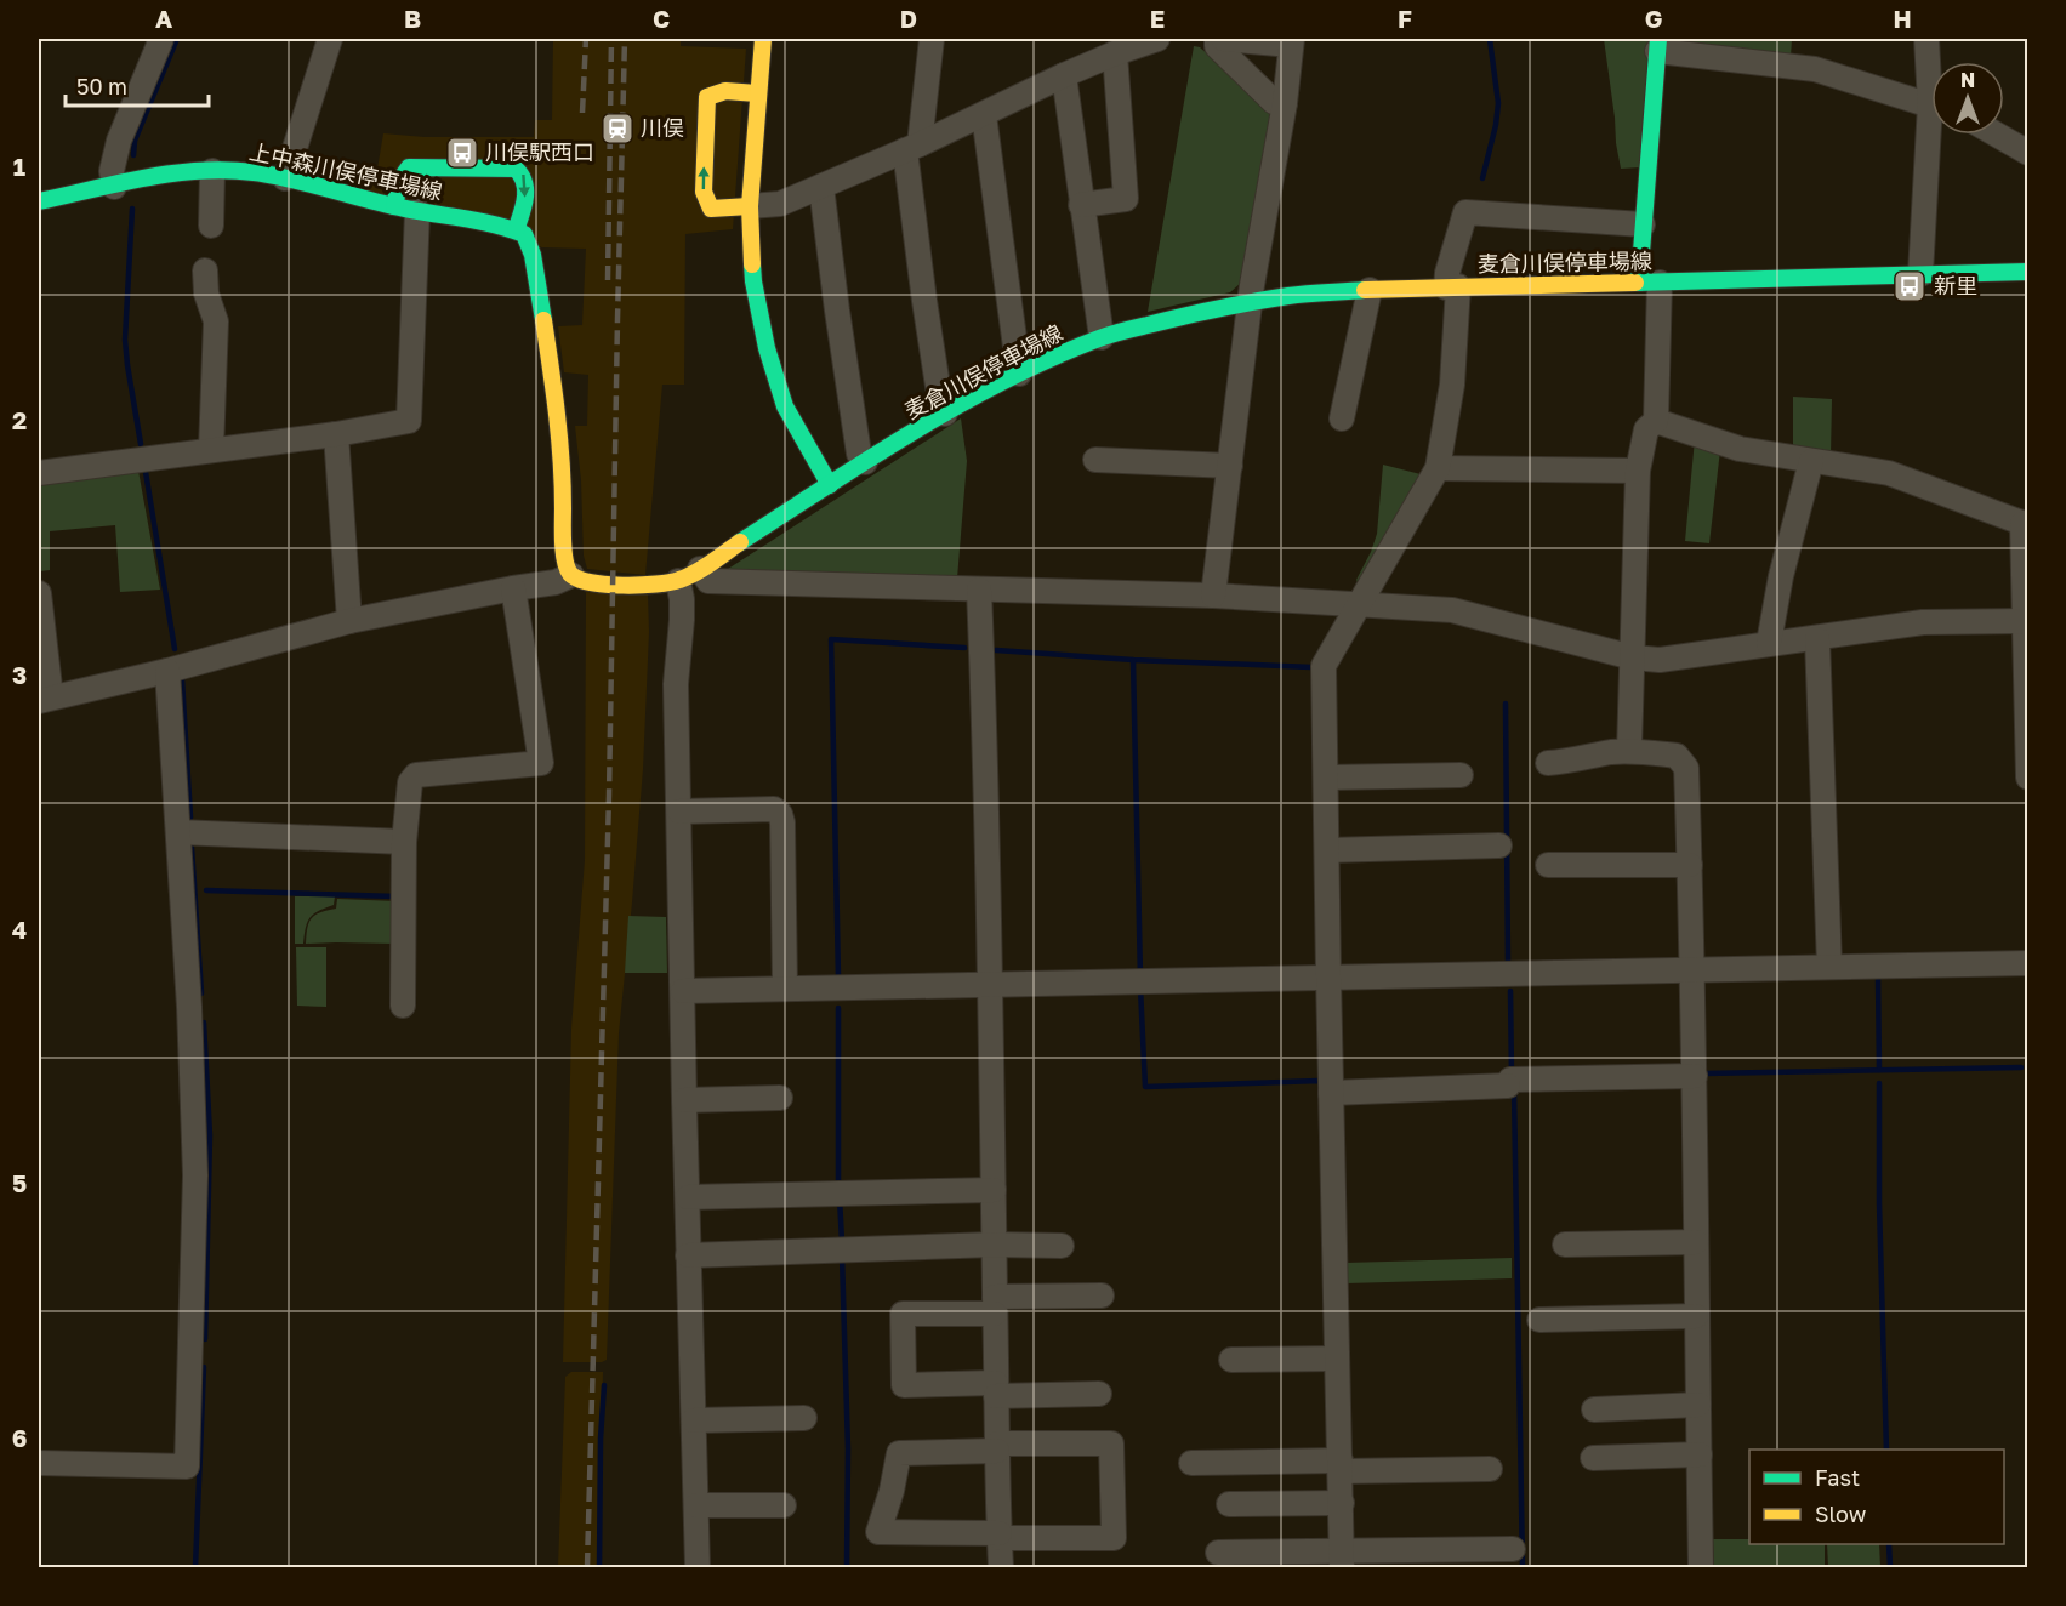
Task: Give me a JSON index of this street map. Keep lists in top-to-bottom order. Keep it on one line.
{"streets":{"main road":["上中森川俣停車場線","麦倉川俣停車場線"]},"places":{"station":["川俣"],"bus stop":["川俣駅西口","新里"]},"legend":["Fast","Slow"],"scale_bar":"50 m","north":"top","grid":{"columns":["A","B","C","D","E","F","G","H"],"rows":["1","2","3","4","5","6"]}}
